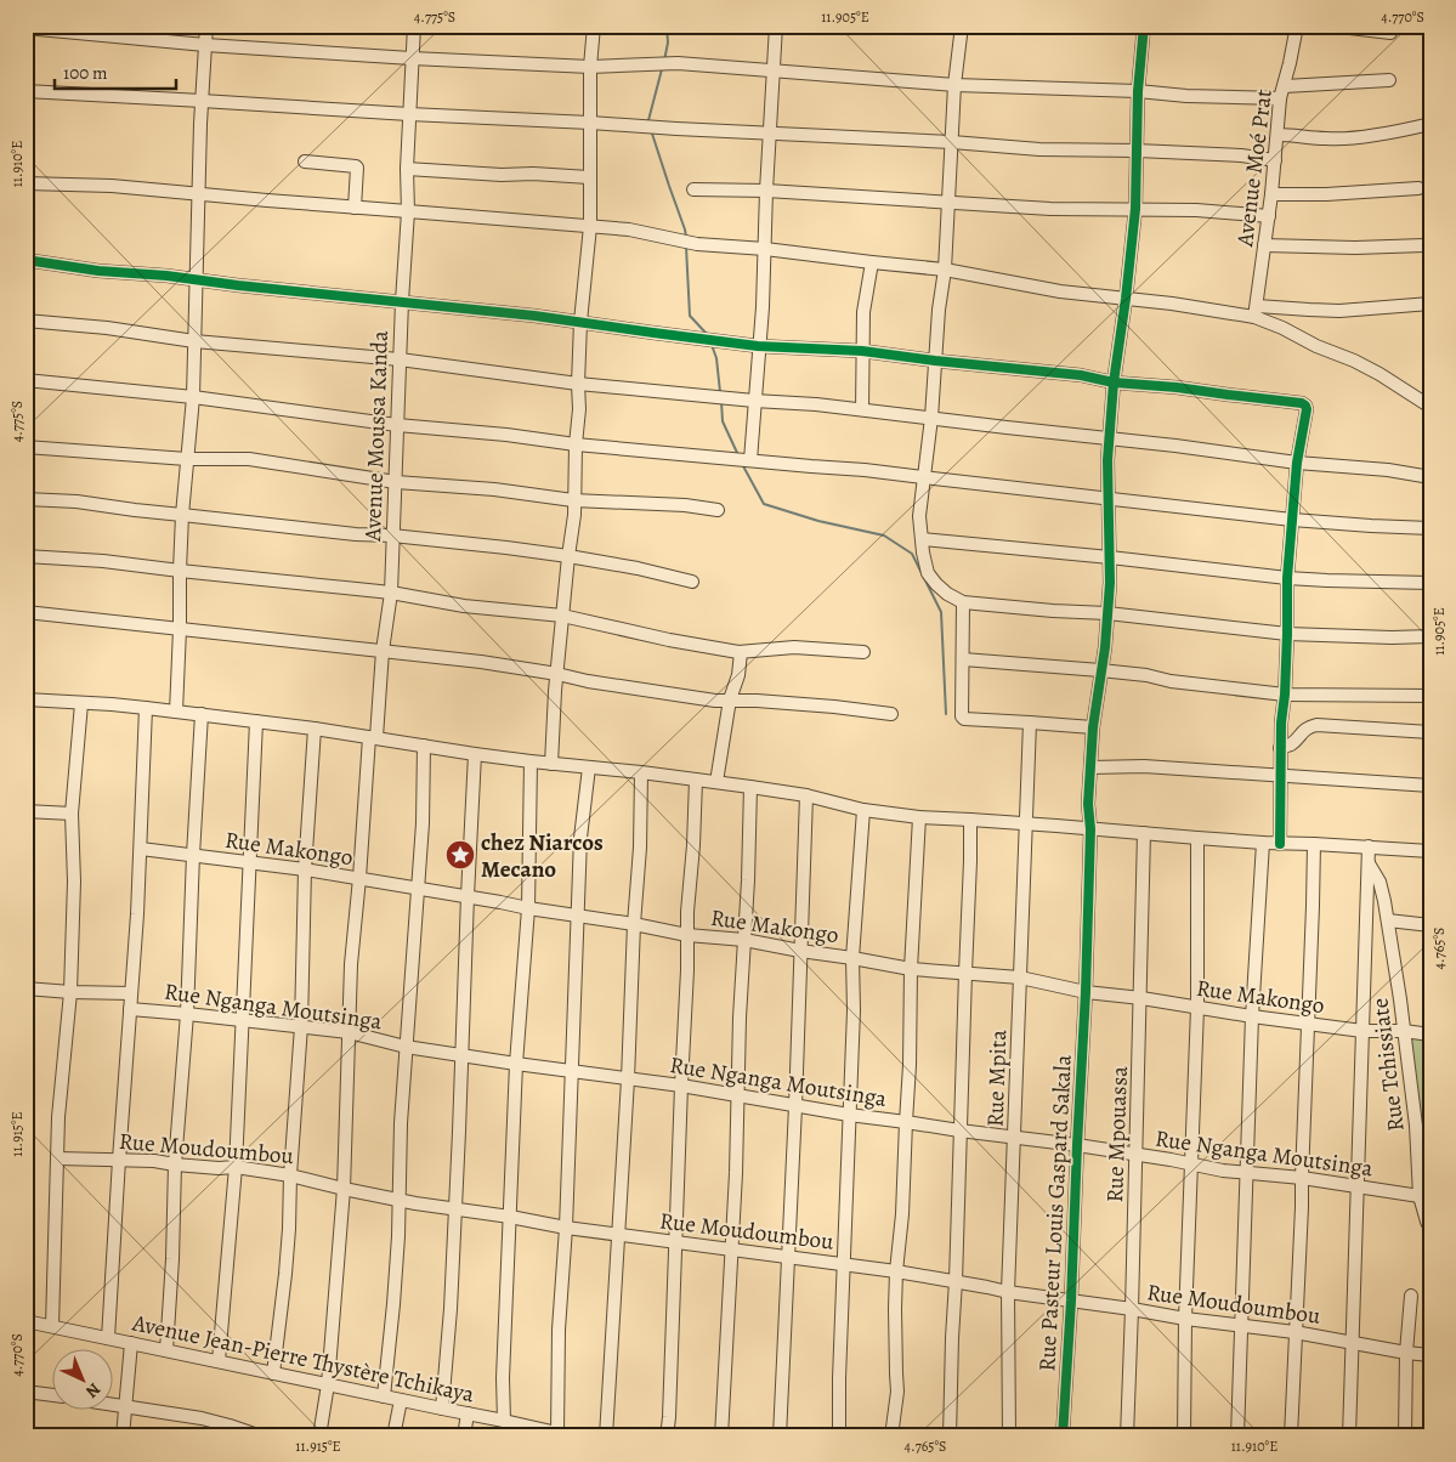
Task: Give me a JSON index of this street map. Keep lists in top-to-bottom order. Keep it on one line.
{"streets":{"street":["Avenue Moé Prat","Avenue Moussa Kanda","Rue Makongo","Rue Nganga Moutsinga","Rue Tchissiate","Rue Mpita","Rue Mpouassa","Rue Moudoumbou","Rue Pasteur Louis Gaspard Sakala","Avenue Jean-Pierre Thystère Tchikaya"]},"crossings":[["Avenue Moussa Kanda","Rue Makongo"],["Avenue Moussa Kanda","Rue Nganga Moutsinga"],["Avenue Moussa Kanda","Rue Moudoumbou"],["Avenue Moussa Kanda","Avenue Jean-Pierre Thystère Tchikaya"],["Rue Makongo","Rue Tchissiate"],["Rue Makongo","Rue Mpita"],["Rue Makongo","Rue Mpouassa"],["Rue Makongo","Rue Pasteur Louis Gaspard Sakala"],["Rue Nganga Moutsinga","Rue Tchissiate"],["Rue Nganga Moutsinga","Rue Mpita"],["Rue Nganga Moutsinga","Rue Mpouassa"],["Rue Nganga Moutsinga","Rue Pasteur Louis Gaspard Sakala"],["Rue Mpita","Rue Moudoumbou"],["Rue Mpouassa","Rue Moudoumbou"],["Rue Moudoumbou","Rue Pasteur Louis Gaspard Sakala"]],"places":{"place":["chez Niarcos Mecano"]},"scale_bar":"100 m","north":"bottom right","coordinates":["4.775°S","11.905°E","4.770°S","11.910°E","4.765°S","11.915°E"]}
